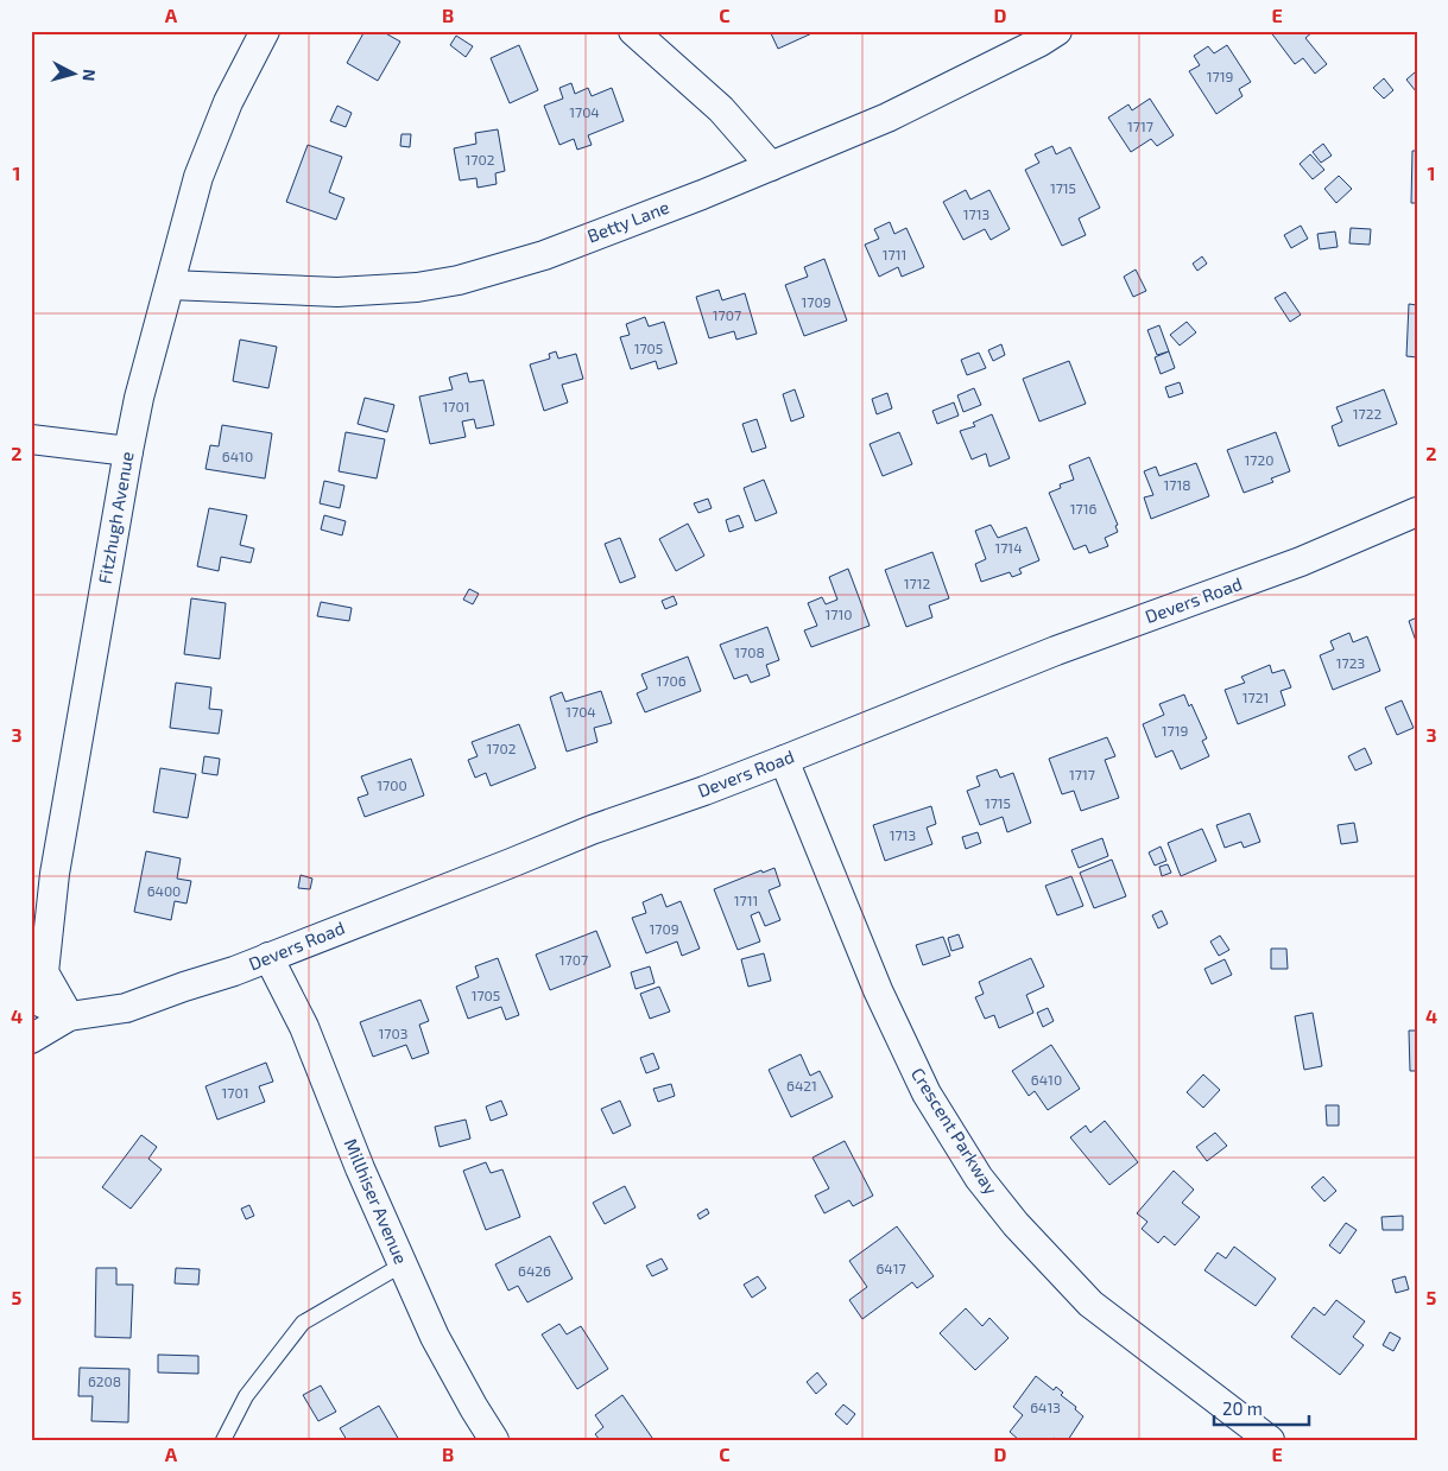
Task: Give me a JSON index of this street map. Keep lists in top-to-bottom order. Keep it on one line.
{"streets":{"street":["Betty Lane","Fitzhugh Avenue","Devers Road","Crescent Parkway","Millhiser Avenue"]},"crossings":[["Betty Lane","Fitzhugh Avenue"],["Fitzhugh Avenue","Devers Road"],["Devers Road","Crescent Parkway"],["Devers Road","Millhiser Avenue"]],"house_numbers":["1719","1704","1717","1702","1715","1713","1711","1709","1707","1705","1701","1722","6410","1720","1718","1716","1714","1712","1710","1708","1723","1706","1721","1704","1719","1702","1717","1700","1715","1713","6400","1711","1709","1707","1705","1703","6410","6421","1701","6417","6426","6208","6413"],"scale_bar":"20 m","north":"right","grid":{"columns":["A","B","C","D","E"],"rows":["1","2","3","4","5"]}}
